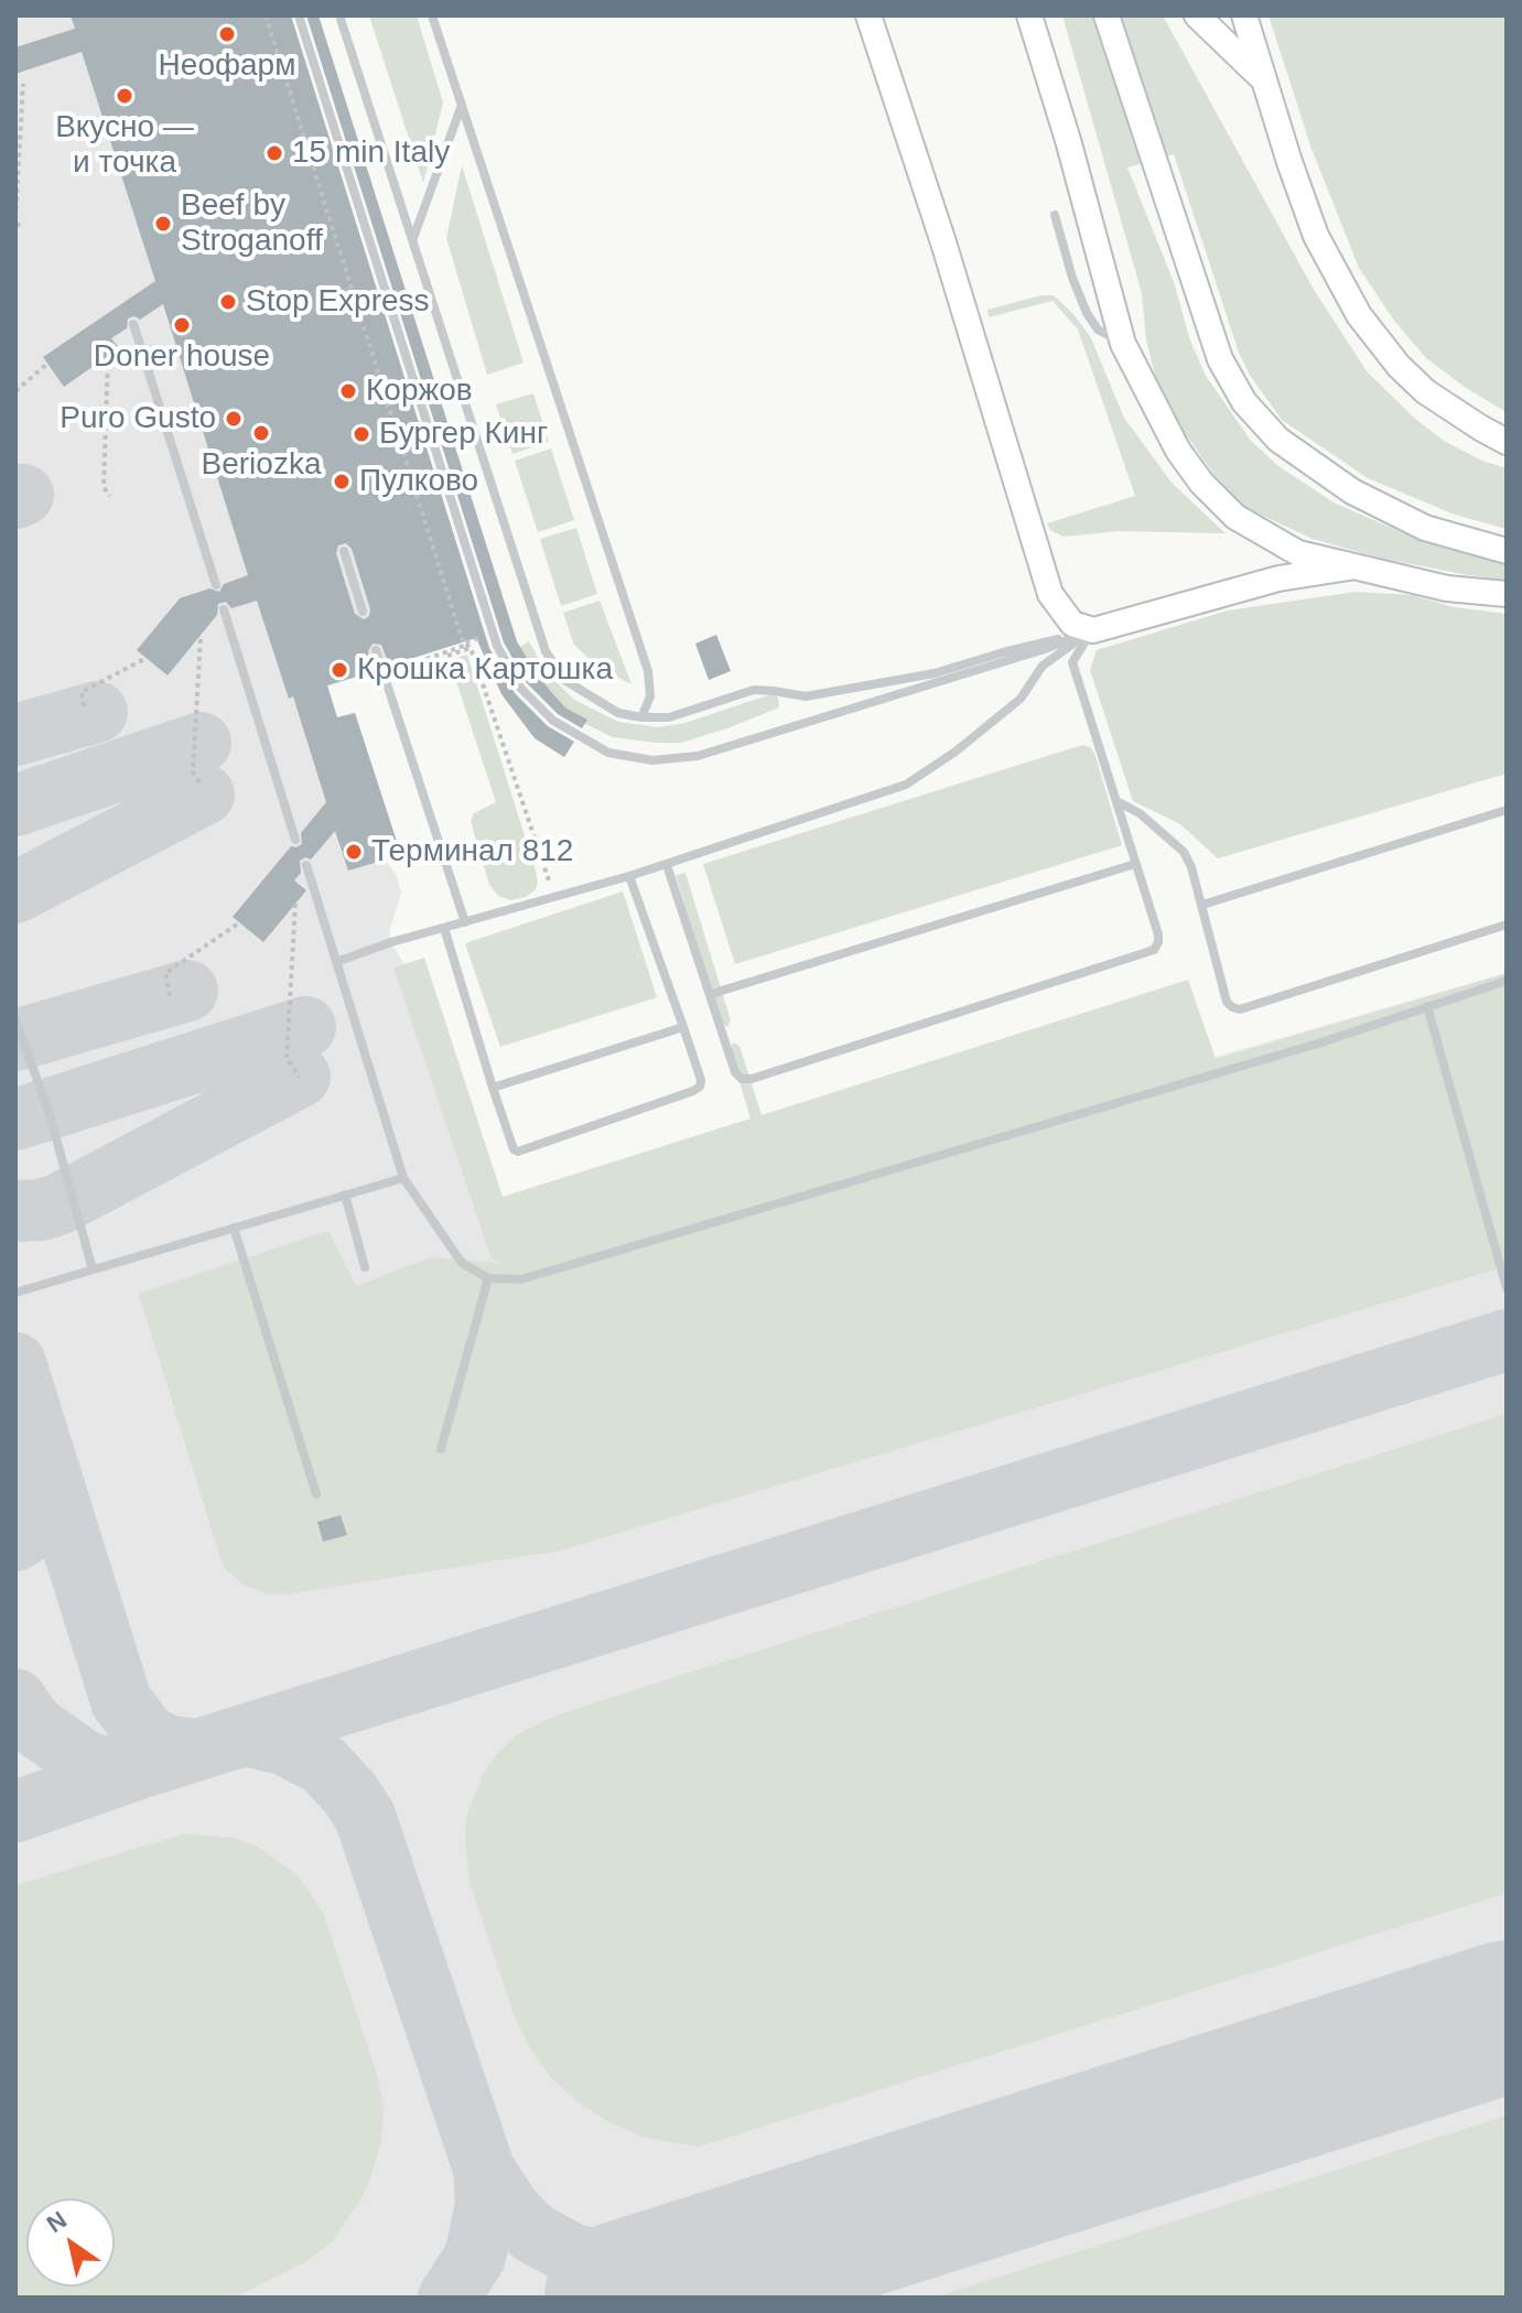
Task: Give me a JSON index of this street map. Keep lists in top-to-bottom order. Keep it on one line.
{"places":["Неофарм","Вкусно — и точка","15 min Italy","Beef by Stroganoff","Stop Express","Doner house","Коржов","Puro Gusto","Beriozka","Бургер Кинг","Пулково","Крошка Картошка","Терминал 812"],"north":"top left"}
